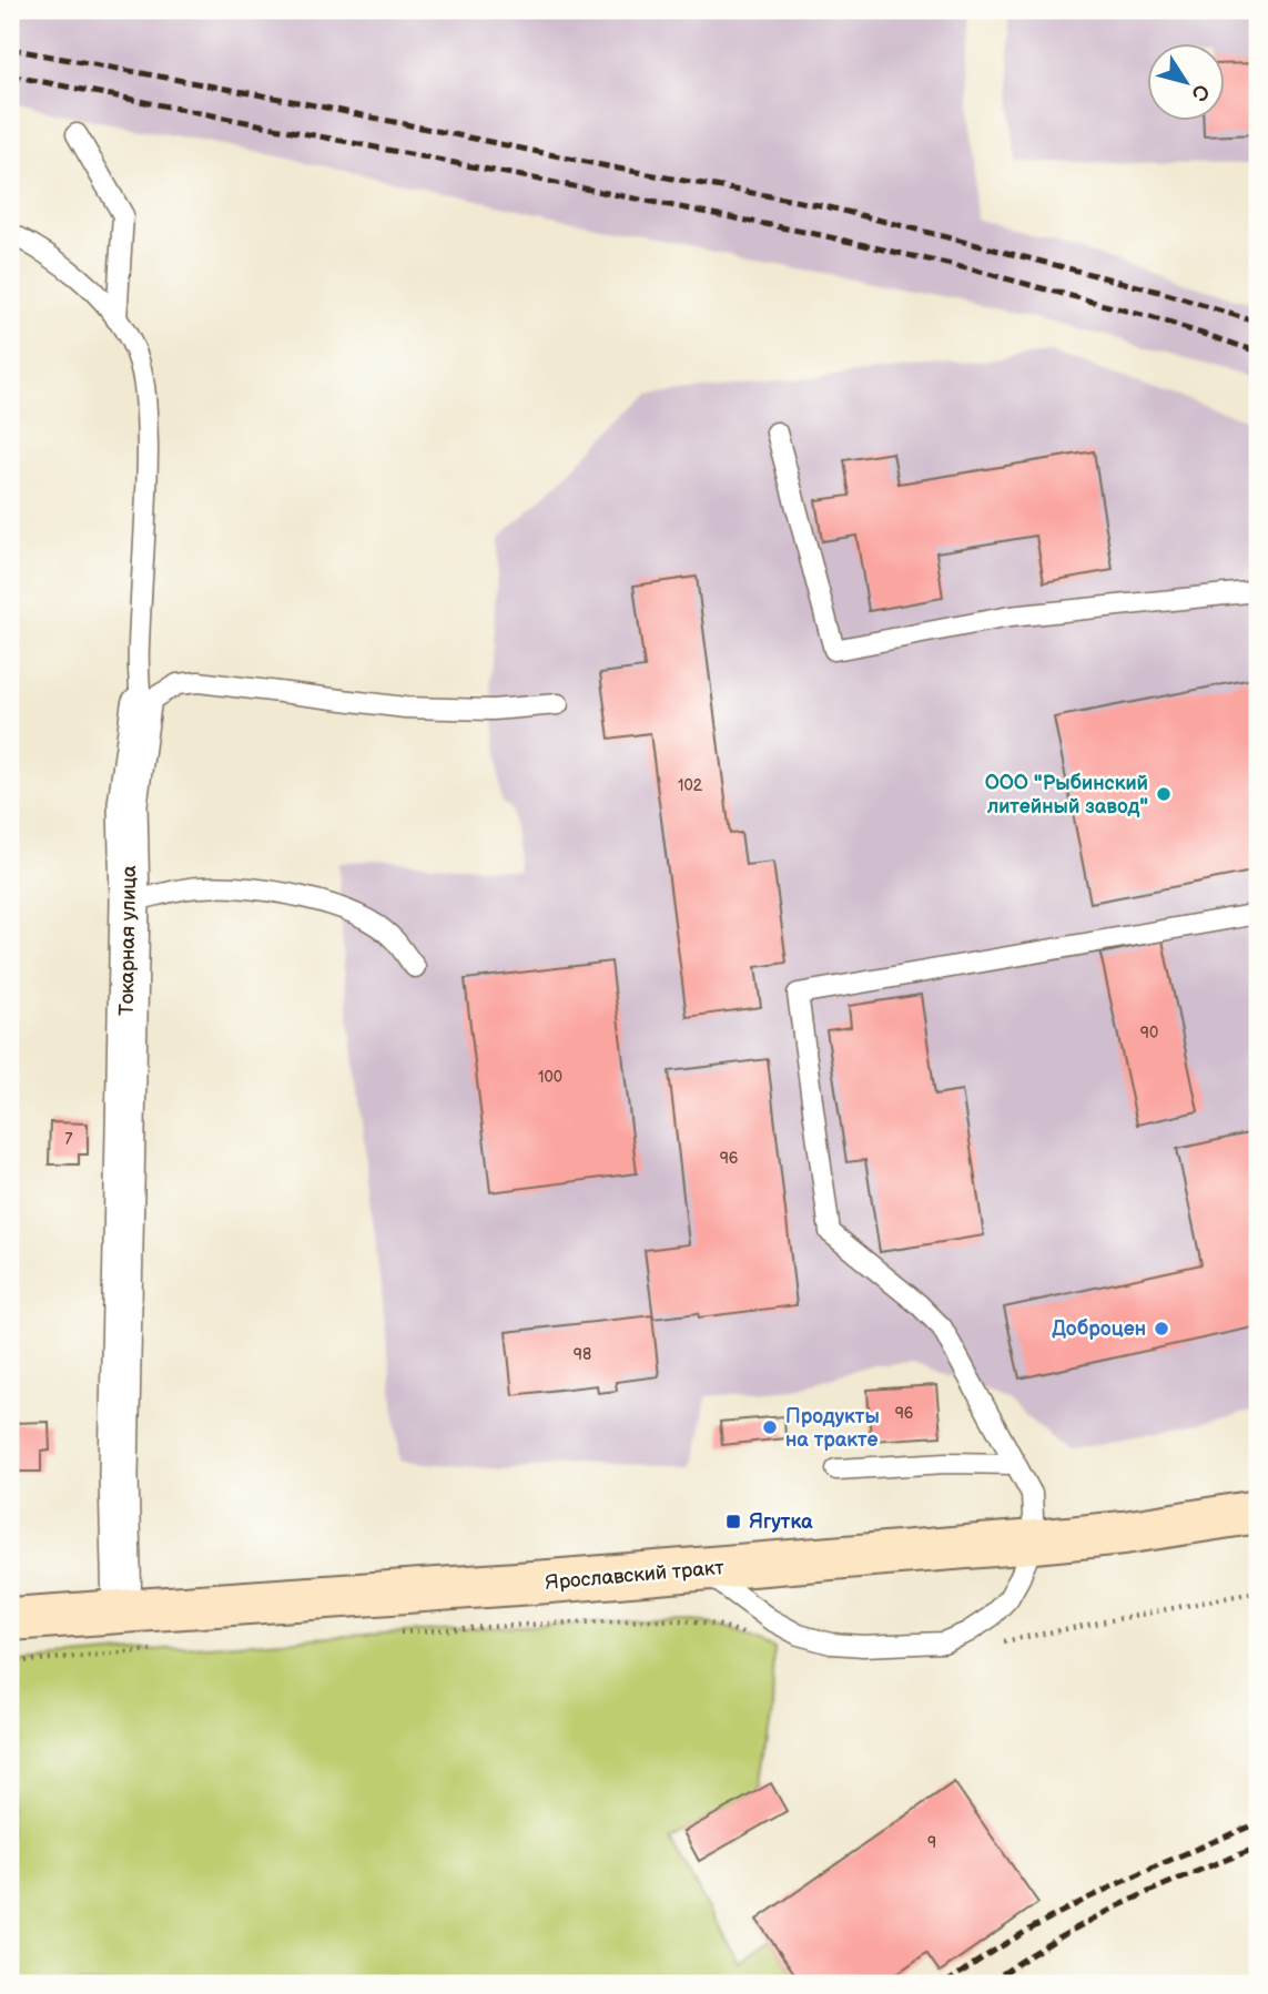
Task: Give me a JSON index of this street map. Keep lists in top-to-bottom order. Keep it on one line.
{"streets":{"street":["Токарная улица","Ярославский тракт"]},"crossings":[["Токарная улица","Ярославский тракт"]],"places":{"other":["ООО \"Рыбинский литейный завод\"","Доброцен","Продукты на тракте"],"transit":["Ягутка"]},"house_numbers":["102","90","100","7","96","98","96","9"],"north":"bottom right"}
